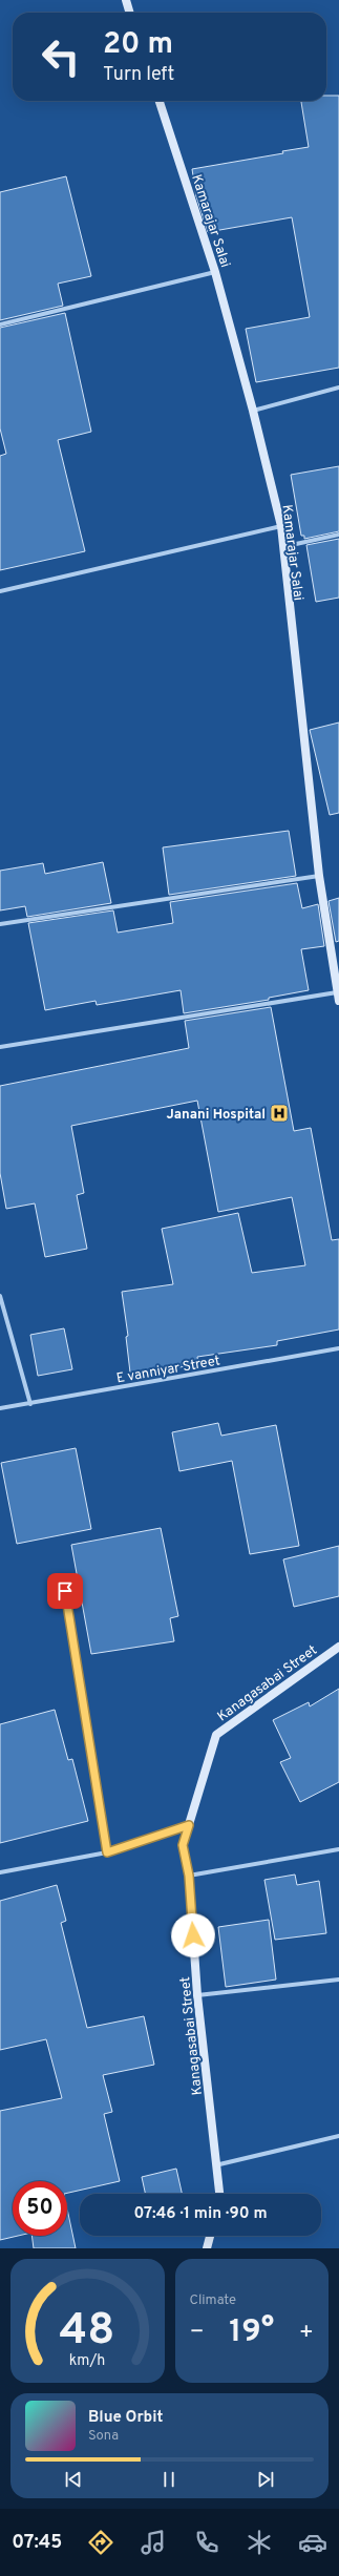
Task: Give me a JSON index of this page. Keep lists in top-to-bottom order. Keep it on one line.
{"streets":{"main road":["Kamarajar Salai","Kanagasabai Street"],"street":["E vanniyar Street"]},"places":{"hospital":["Janani Hospital"]},"page":{"turn":["20 m","Turn left"],"limit":"50","trip":"07:46 · 1 min · 90 m","tile":"Climate","heat":["−","19°","+"],"song":["Blue Orbit","Sona"],"tabs":"07:45","gauge":["48","km/h"]}}
